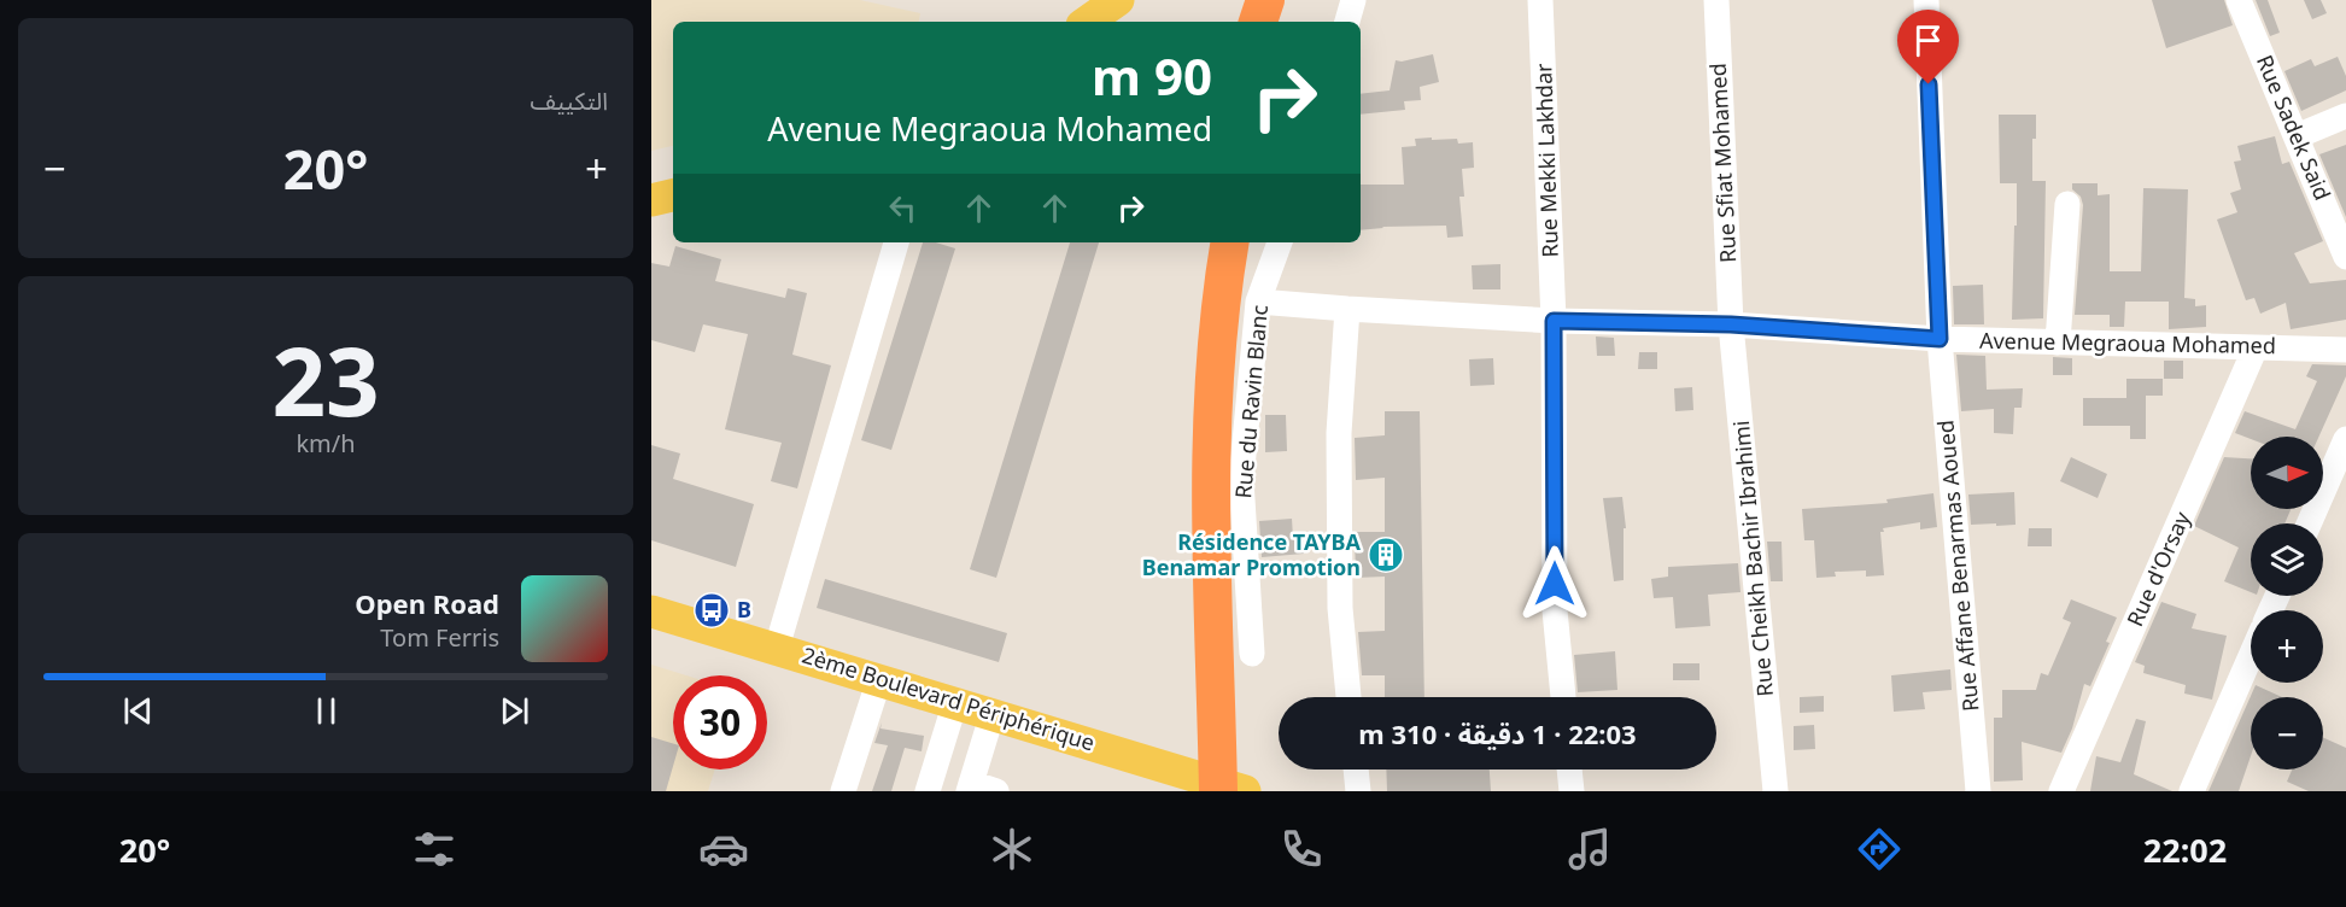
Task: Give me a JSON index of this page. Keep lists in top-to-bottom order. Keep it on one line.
{"streets":{"main road":["2ème Boulevard Périphérique"],"street":["Rue Sadek Said","Rue Mekki Lakhdar","Rue Sfiat Mohamed","Avenue Megraoua Mohamed","Rue du Ravin Blanc","Rue Cheikh Bachir Ibrahimi","Rue Affane Benarmas Aoued","Rue d'Orsay"]},"crossings":[["Rue Mekki Lakhdar","Avenue Megraoua Mohamed"],["Rue Sfiat Mohamed","Avenue Megraoua Mohamed"],["Rue Sfiat Mohamed","Rue Cheikh Bachir Ibrahimi"],["Avenue Megraoua Mohamed","Rue du Ravin Blanc"],["Avenue Megraoua Mohamed","Rue Cheikh Bachir Ibrahimi"],["Avenue Megraoua Mohamed","Rue Affane Benarmas Aoued"],["Avenue Megraoua Mohamed","Rue d'Orsay"]],"places":{"building":["Résidence TAYBA Benamar Promotion"],"bus stop":["B"]},"north":"right","page":{"tile":["التكييف",["23","km/h"]],"turn":["90 m","Avenue Megraoua Mohamed"],"heat":["−","20°","+"],"map_buttons":["+","−"],"song":["Open Road","Tom Ferris"],"limit":"30","trip":"22:03 · 1 دقيقة · 310 m","tabs":["22:02","20°"]}}
